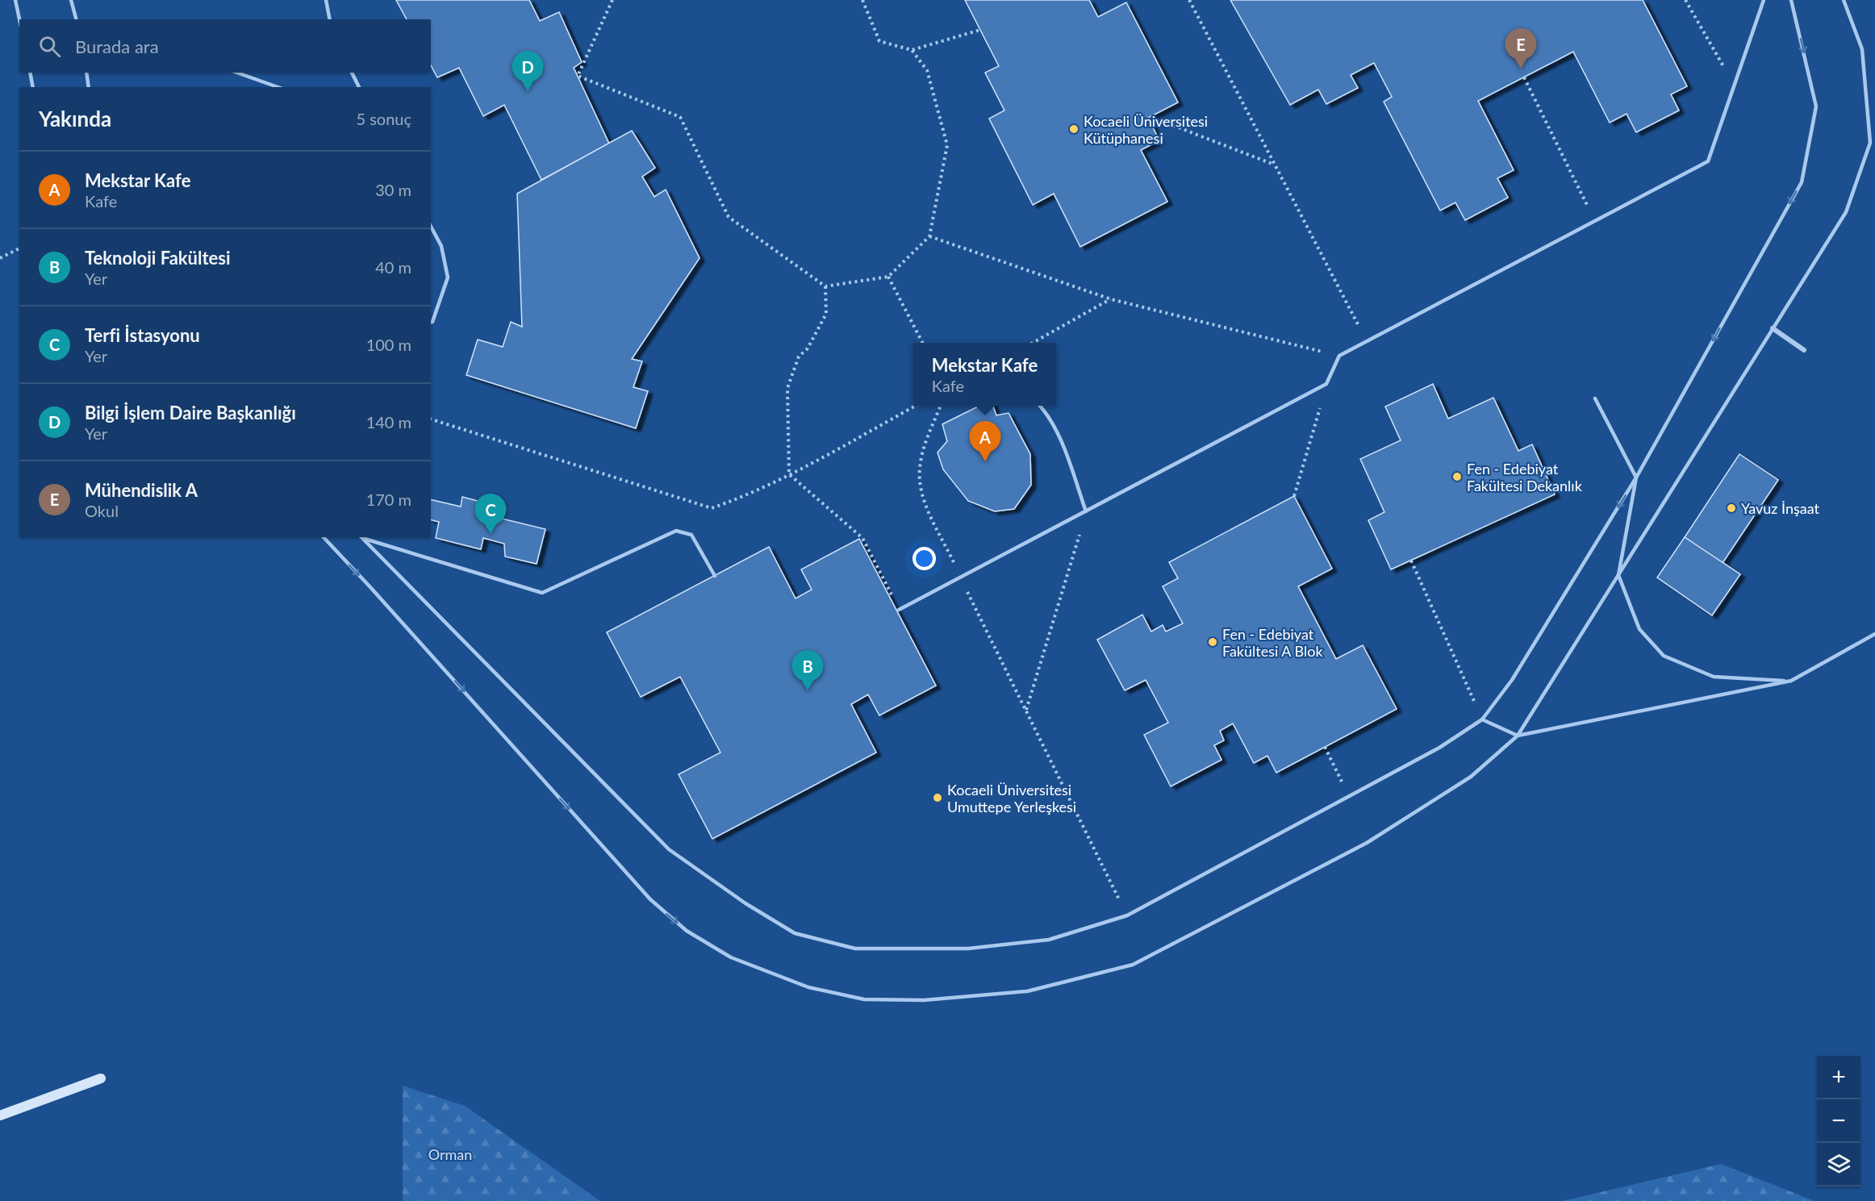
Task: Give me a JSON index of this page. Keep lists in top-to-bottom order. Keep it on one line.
{"parks":["Orman"],"places":["Kocaeli Üniversitesi Kütüphanesi","Fen - Edebiyat Fakültesi Dekanlık","Yavuz İnşaat","Fen - Edebiyat Fakültesi A Blok","Kocaeli Üniversitesi Umuttepe Yerleşkesi"],"page":{"search":"Burada ara","pins":["E","D","A","C","B"],"heading":["Yakında","5 sonuç"],"list":[{"mark":"A","name":"Mekstar Kafe","note":"Kafe","value":"30 m"},{"mark":"B","name":"Teknoloji Fakültesi","note":"Yer","value":"40 m"},{"mark":"C","name":"Terfi İstasyonu","note":"Yer","value":"100 m"},{"mark":"D","name":"Bilgi İşlem Daire Başkanlığı","note":"Yer","value":"140 m"},{"mark":"E","name":"Mühendislik A","note":"Okul","value":"170 m"}],"popup":["Mekstar Kafe","Kafe"],"map_buttons":["+","−"]}}
